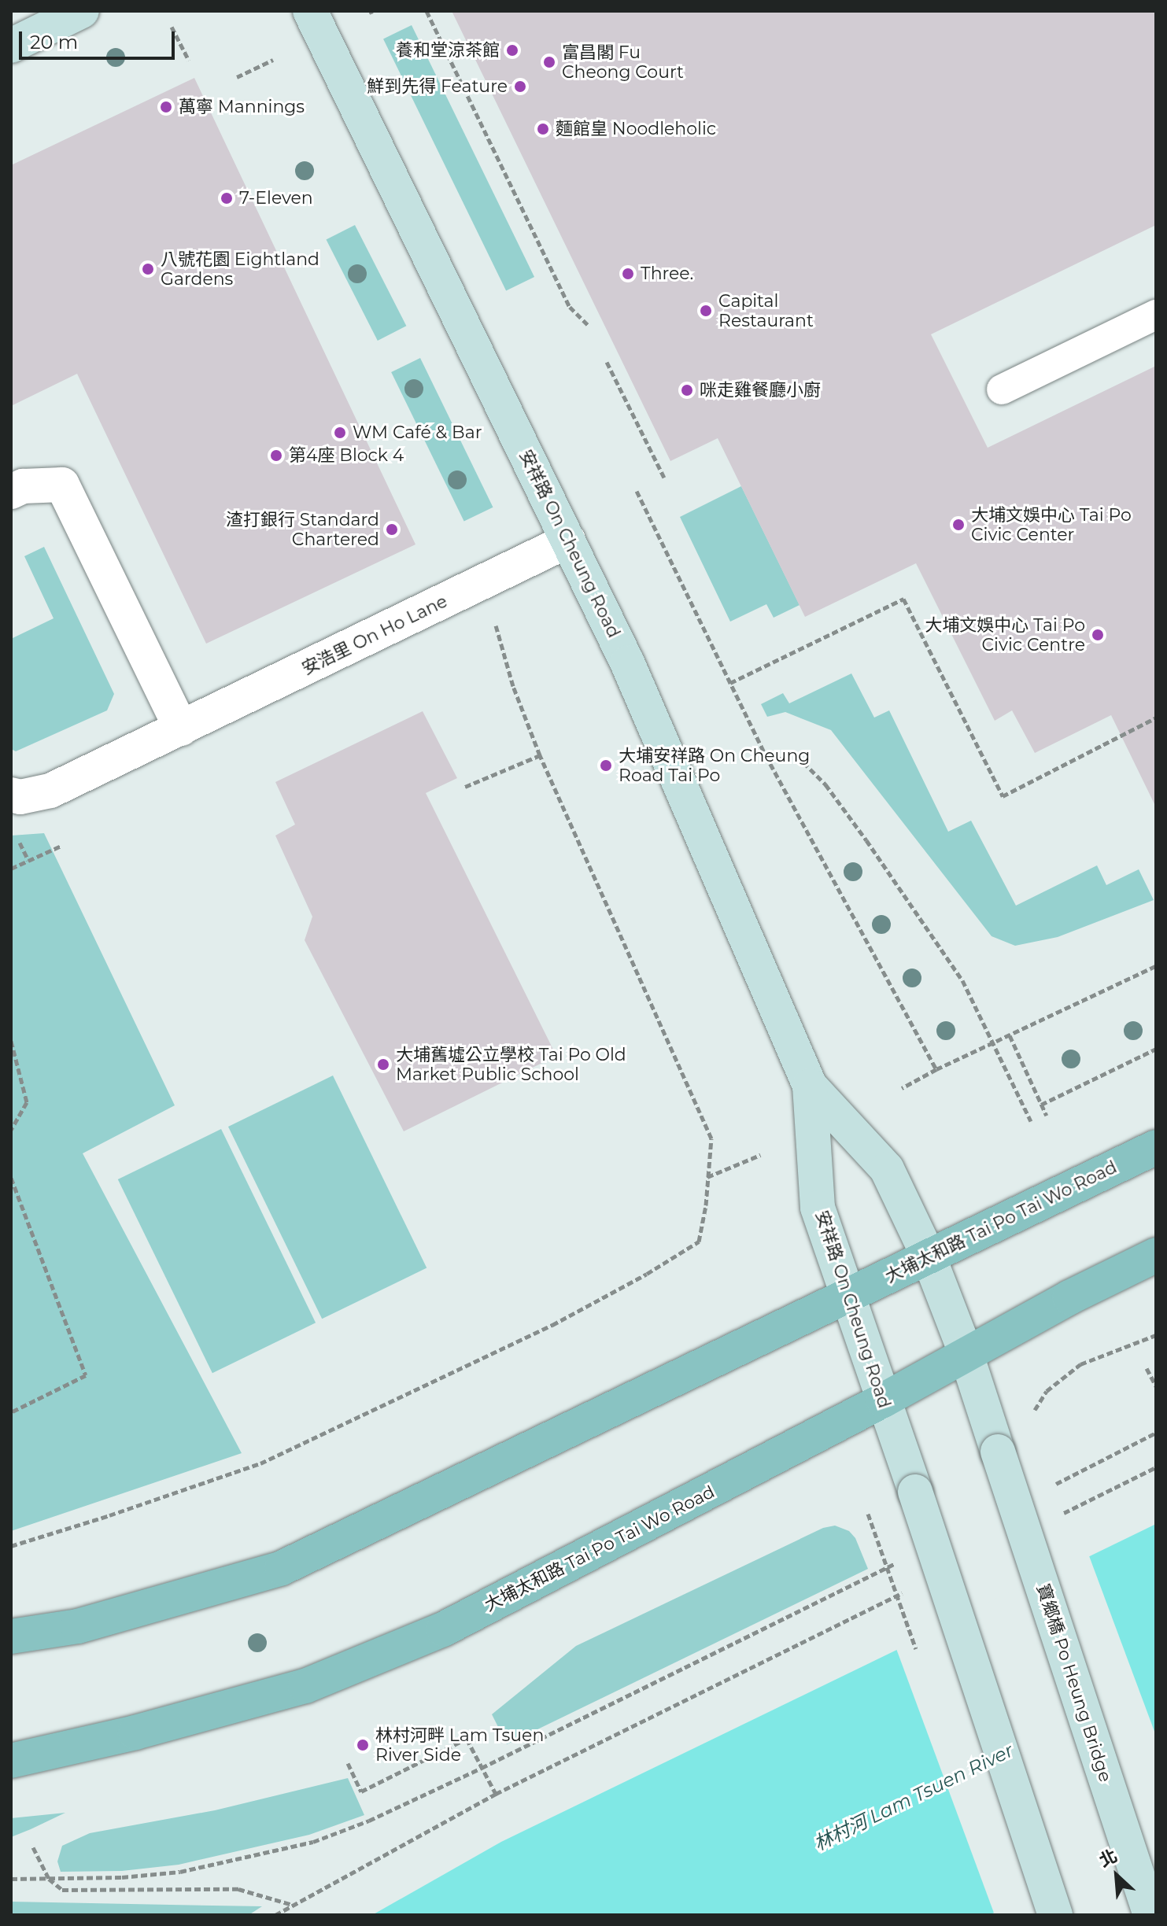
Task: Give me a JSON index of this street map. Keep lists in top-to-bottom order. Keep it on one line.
{"streets":{"main road":["大埔太和路 Tai Po Tai Wo Road"],"street":["安祥路 On Cheung Road","安浩里 On Ho Lane","寶鄉橋 Po Heung Bridge"]},"crossings":[["安祥路 On Cheung Road","安浩里 On Ho Lane"],["安祥路 On Cheung Road","大埔太和路 Tai Po Tai Wo Road"],["安祥路 On Cheung Road","寶鄉橋 Po Heung Bridge"]],"water":["林村河 Lam Tsuen River"],"places":["養和堂涼茶館","富昌閣 Fu Cheong Court","鮮到先得 Feature","萬寧 Mannings","麵館皇 Noodleholic","7-Eleven","八號花園 Eightland Gardens","Three.","Capital Restaurant","咪走雞餐廳小廚","WM Café & Bar","第4座 Block 4","大埔文娛中心 Tai Po Civic Center","渣打銀行 Standard Chartered","大埔文娛中心 Tai Po Civic Centre","大埔安祥路 On Cheung Road Tai Po","大埔舊墟公立學校 Tai Po Old Market Public School","林村河畔 Lam Tsuen River Side"],"scale_bar":"20 m","north":"top left"}
